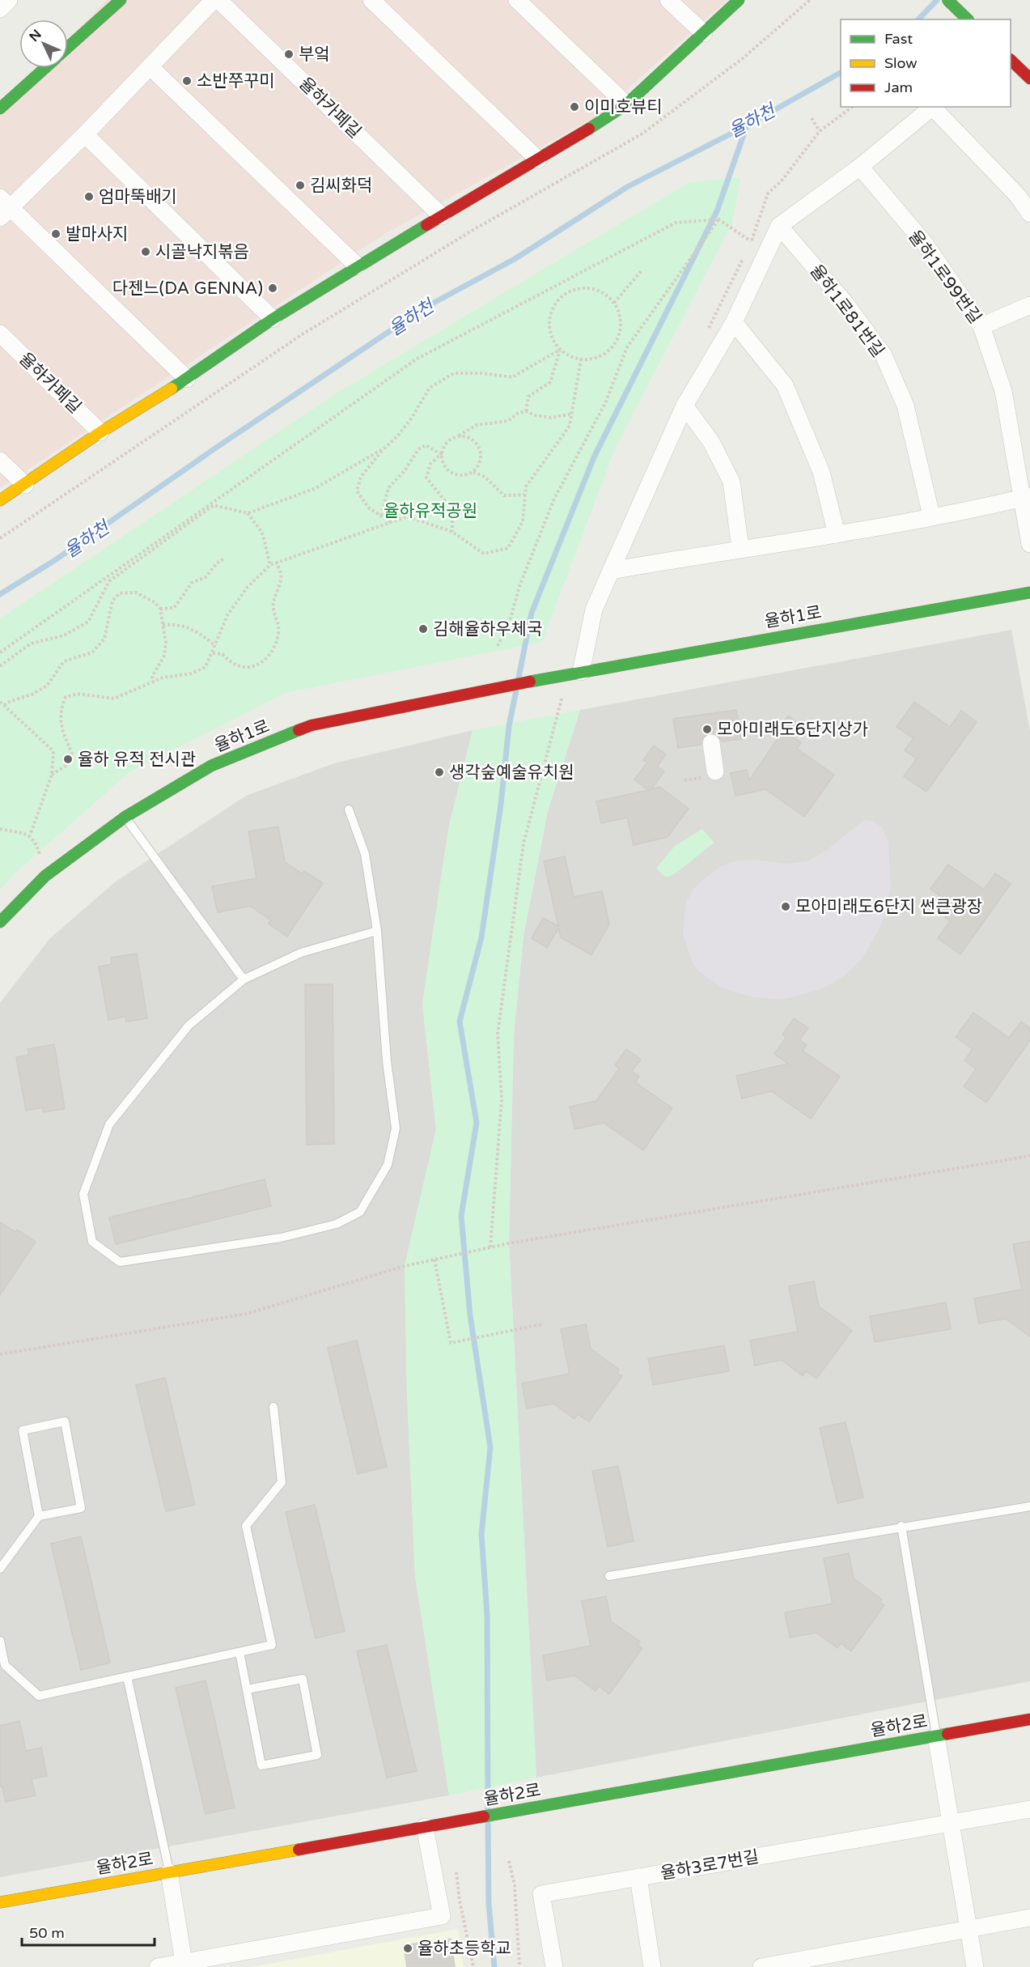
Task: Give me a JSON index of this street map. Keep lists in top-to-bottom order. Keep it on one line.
{"streets":{"street":["율하카페길","율하1로99번길","율하1로81번길","율하1로","율하2로","율하3로7번길"]},"water":["율하천"],"parks":["율하유적공원"],"places":["부엌","소반쭈꾸미","이미호뷰티","김씨화덕","엄마뚝배기","발마사지","시골낙지볶음","다젠느(DA GENNA)","김해율하우체국","모아미래도6단지상가","율하 유적 전시관","생각숲예술유치원","모아미래도6단지 썬큰광장","율하초등학교"],"legend":["Fast","Slow","Jam"],"scale_bar":"50 m","north":"top left"}
